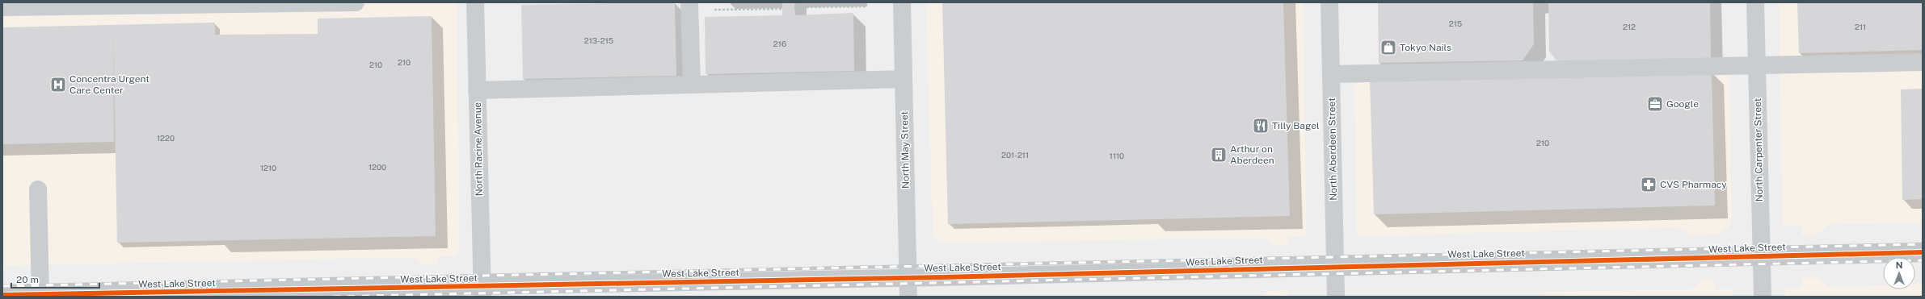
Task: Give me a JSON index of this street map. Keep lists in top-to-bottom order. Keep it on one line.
{"streets":{"main road":["West Lake Street"],"street":["North Racine Avenue","North Aberdeen Street","North May Street","North Carpenter Street"]},"crossings":[["North Racine Avenue","West Lake Street"],["North Aberdeen Street","West Lake Street"],["North May Street","West Lake Street"],["North Carpenter Street","West Lake Street"]],"places":{"shop":["Tokyo Nails"],"hospital":["Concentra Urgent Care Center"],"office":["Google"],"restaurant":["Tilly Bagel"],"building":["Arthur on Aberdeen"],"pharmacy":["CVS Pharmacy"]},"house_numbers":["215","212","211","213-215","216","210","210","1220","210","201-211","1110","1200","1210"],"scale_bar":"20 m","north":"top"}
